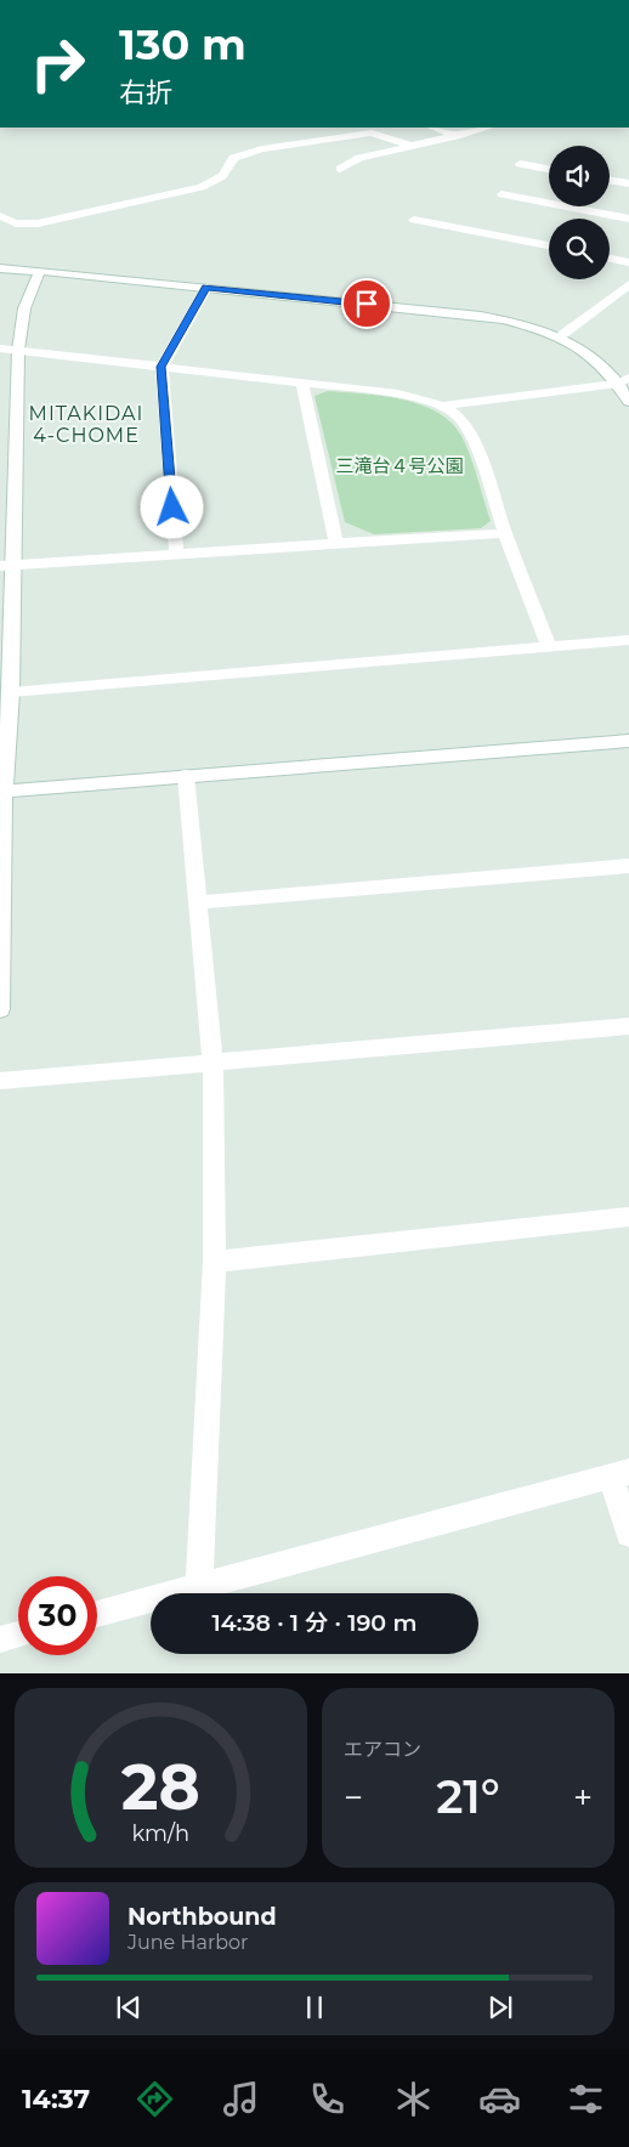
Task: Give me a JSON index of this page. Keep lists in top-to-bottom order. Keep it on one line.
{"districts":["MITAKIDAI 4-CHOME"],"parks":["三滝台４号公園"],"page":{"turn":["130 m","右折"],"limit":"30","trip":"14:38 · 1 分 · 190 m","tile":"エアコン","heat":["−","21°","+"],"song":["Northbound","June Harbor"],"tabs":"14:37","gauge":["28","km/h"]}}
